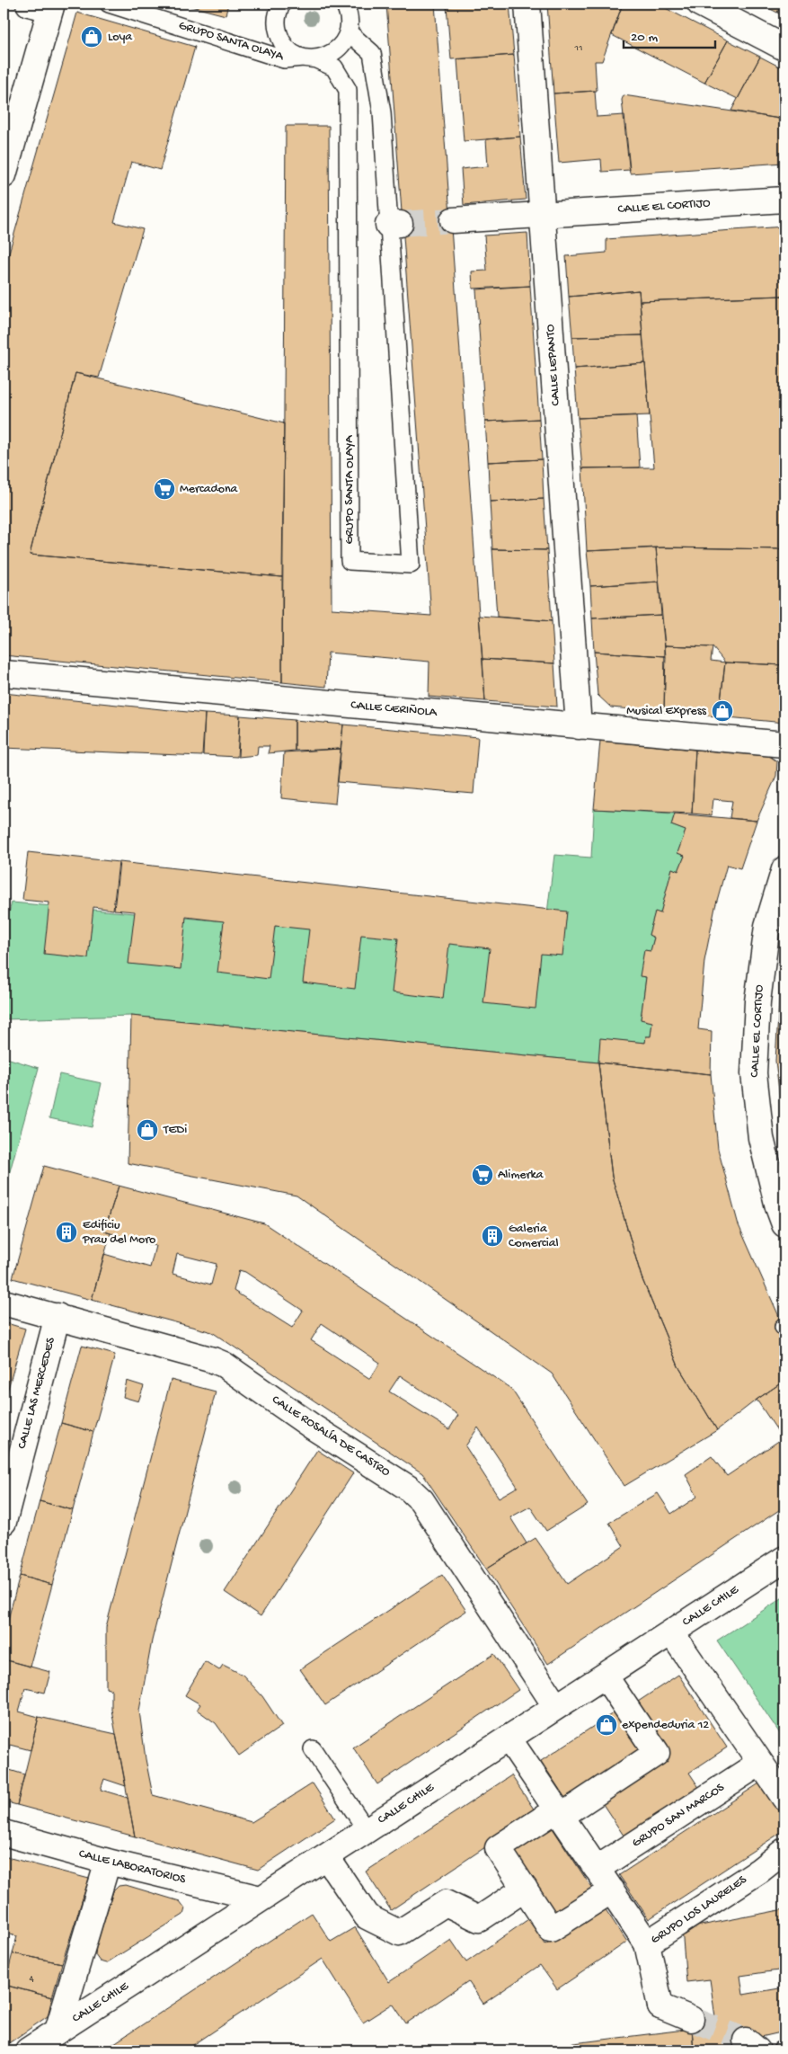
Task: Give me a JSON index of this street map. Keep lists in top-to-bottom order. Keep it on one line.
{"streets":{"street":["CALLE EL CORTIJO","CALLE LEPANTO","CALLE CERIÑOLA","CALLE LAS MERCEDES","CALLE ROSALÍA DE CASTRO","CALLE CHILE","GRUPO SAN MARCOS","CALLE LABORATORIOS","GRUPO LOS LAURELES"],"lane":["GRUPO SANTA OLAYA"]},"crossings":[["CALLE EL CORTIJO","CALLE LEPANTO"],["CALLE LEPANTO","CALLE CERIÑOLA"],["CALLE LAS MERCEDES","CALLE ROSALÍA DE CASTRO"],["CALLE ROSALÍA DE CASTRO","CALLE CHILE"],["CALLE CHILE","CALLE LABORATORIOS"]],"places":{"shop":["Loya","Musical Express","TEDi","expendeduria 12"],"supermarket":["Mercadona","Alimerka"],"building":["Edificiu Prau del Moro","Galeria Comercial"]},"house_numbers":["11","4"],"scale_bar":"20 m"}
